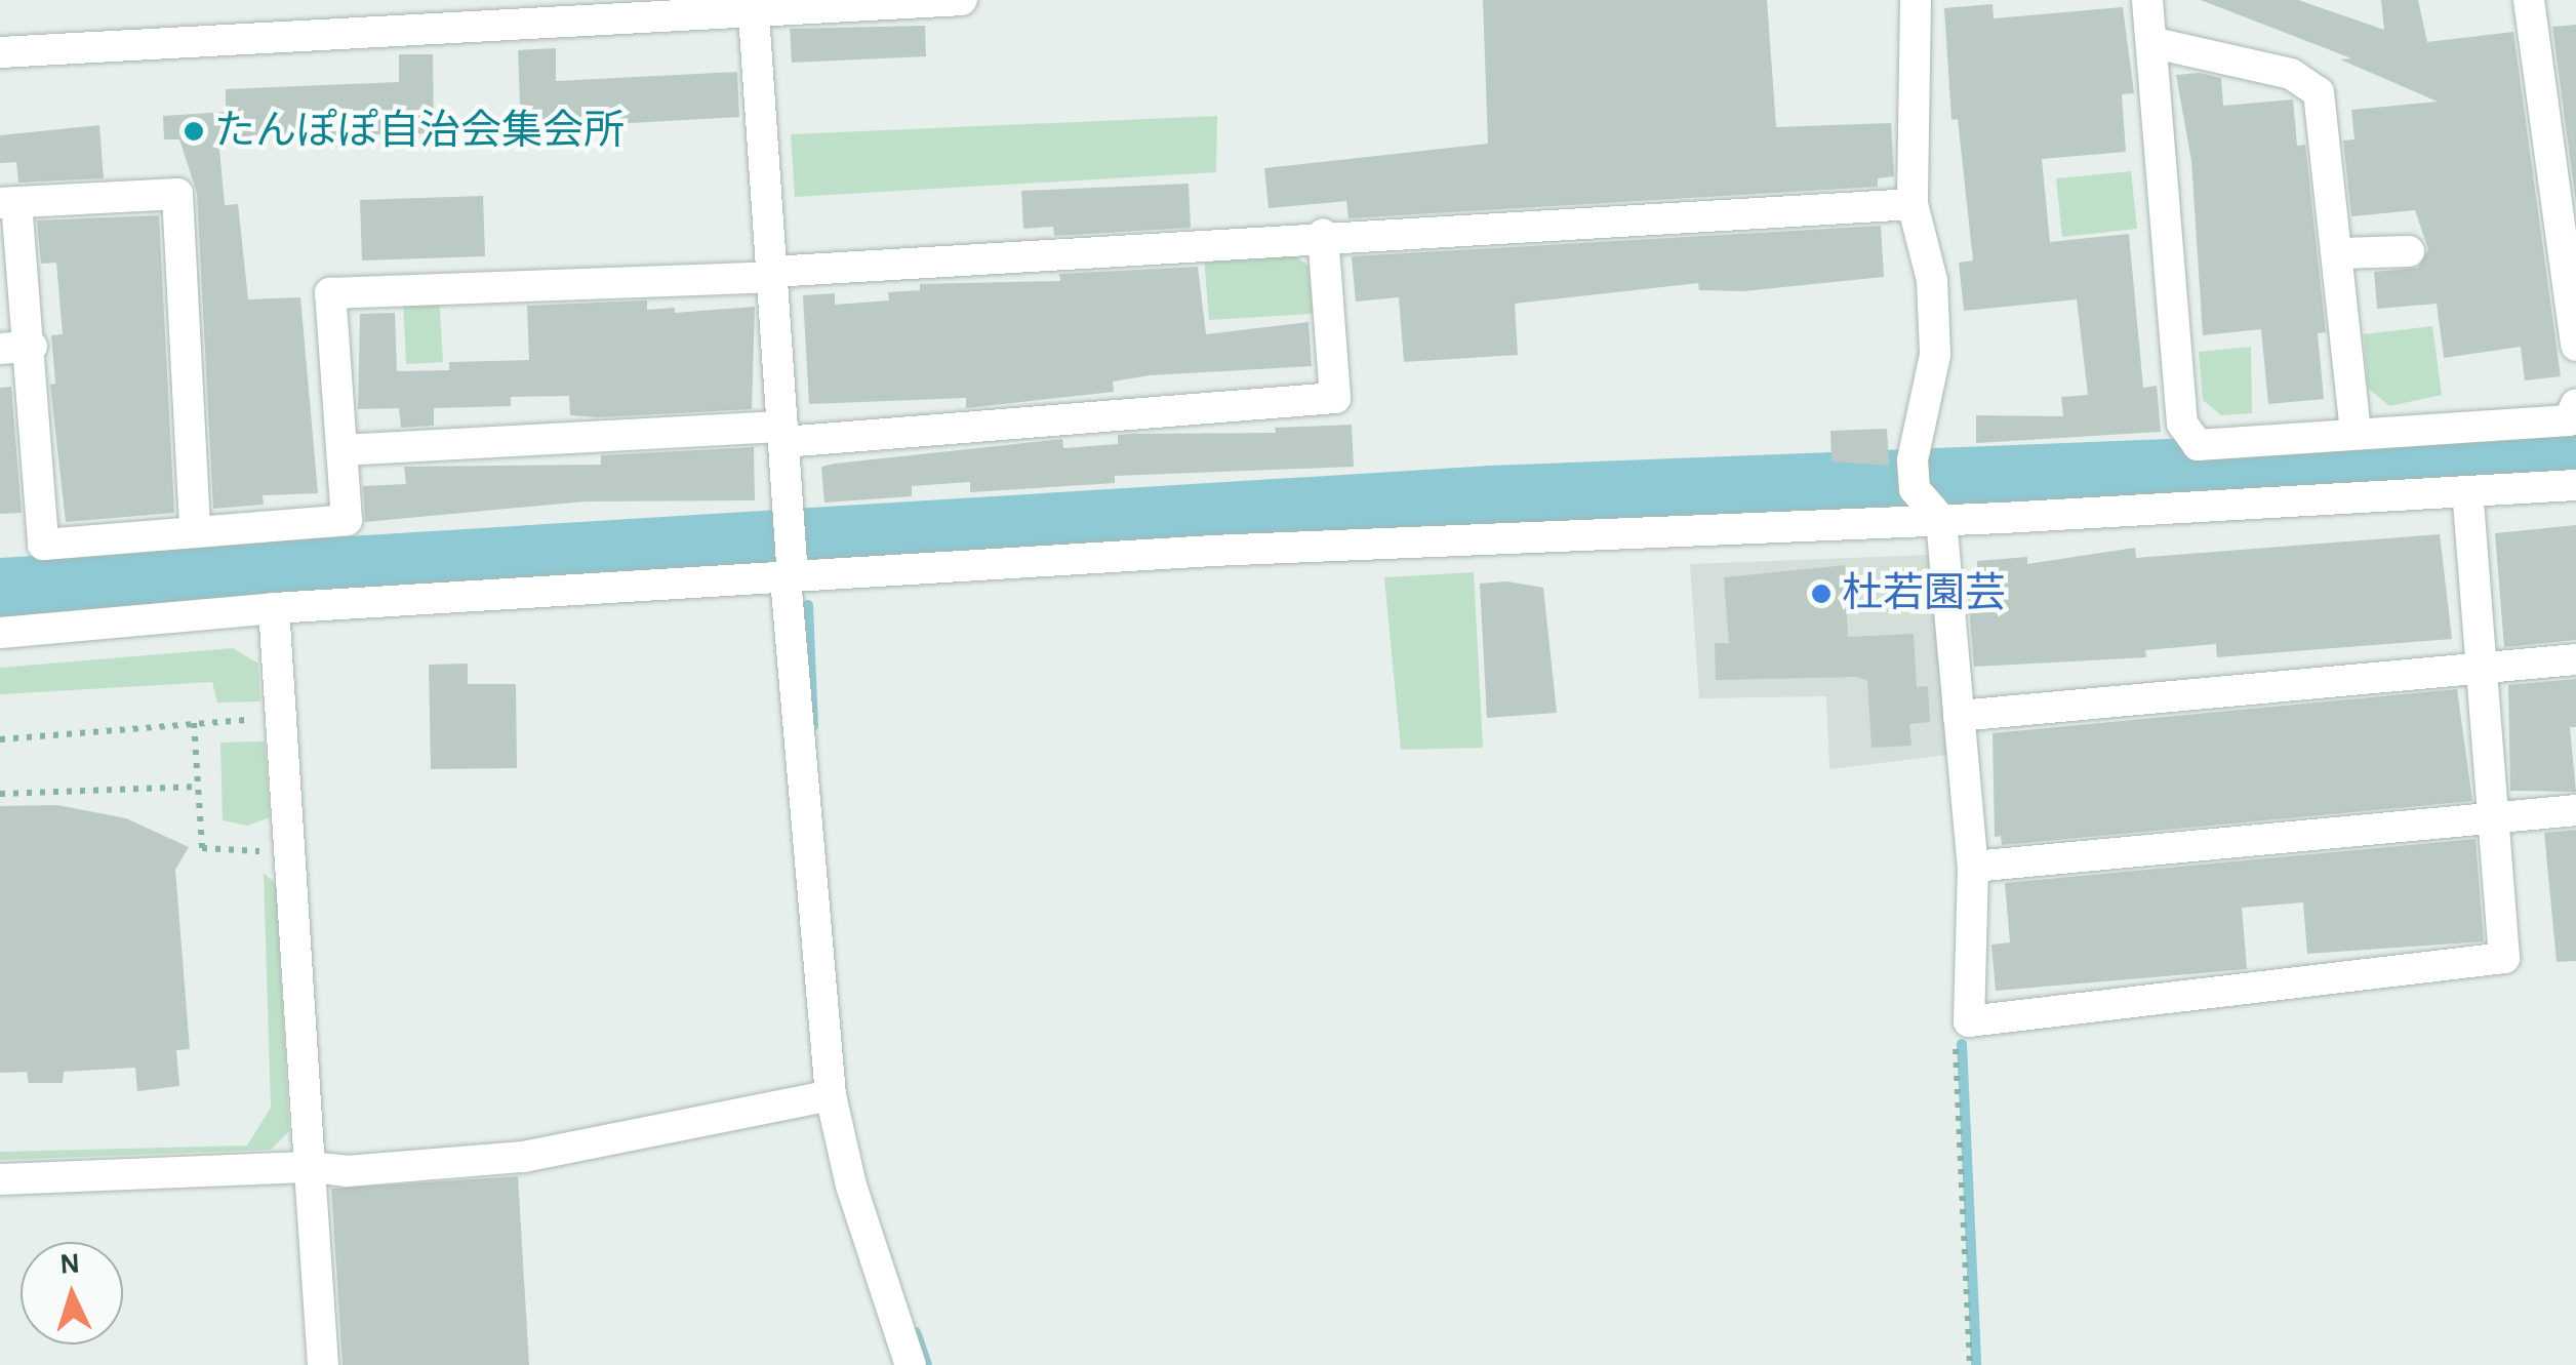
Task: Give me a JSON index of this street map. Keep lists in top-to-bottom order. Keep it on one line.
{"places":["たんぽぽ自治会集会所","杜若園芸"],"north":"top"}
